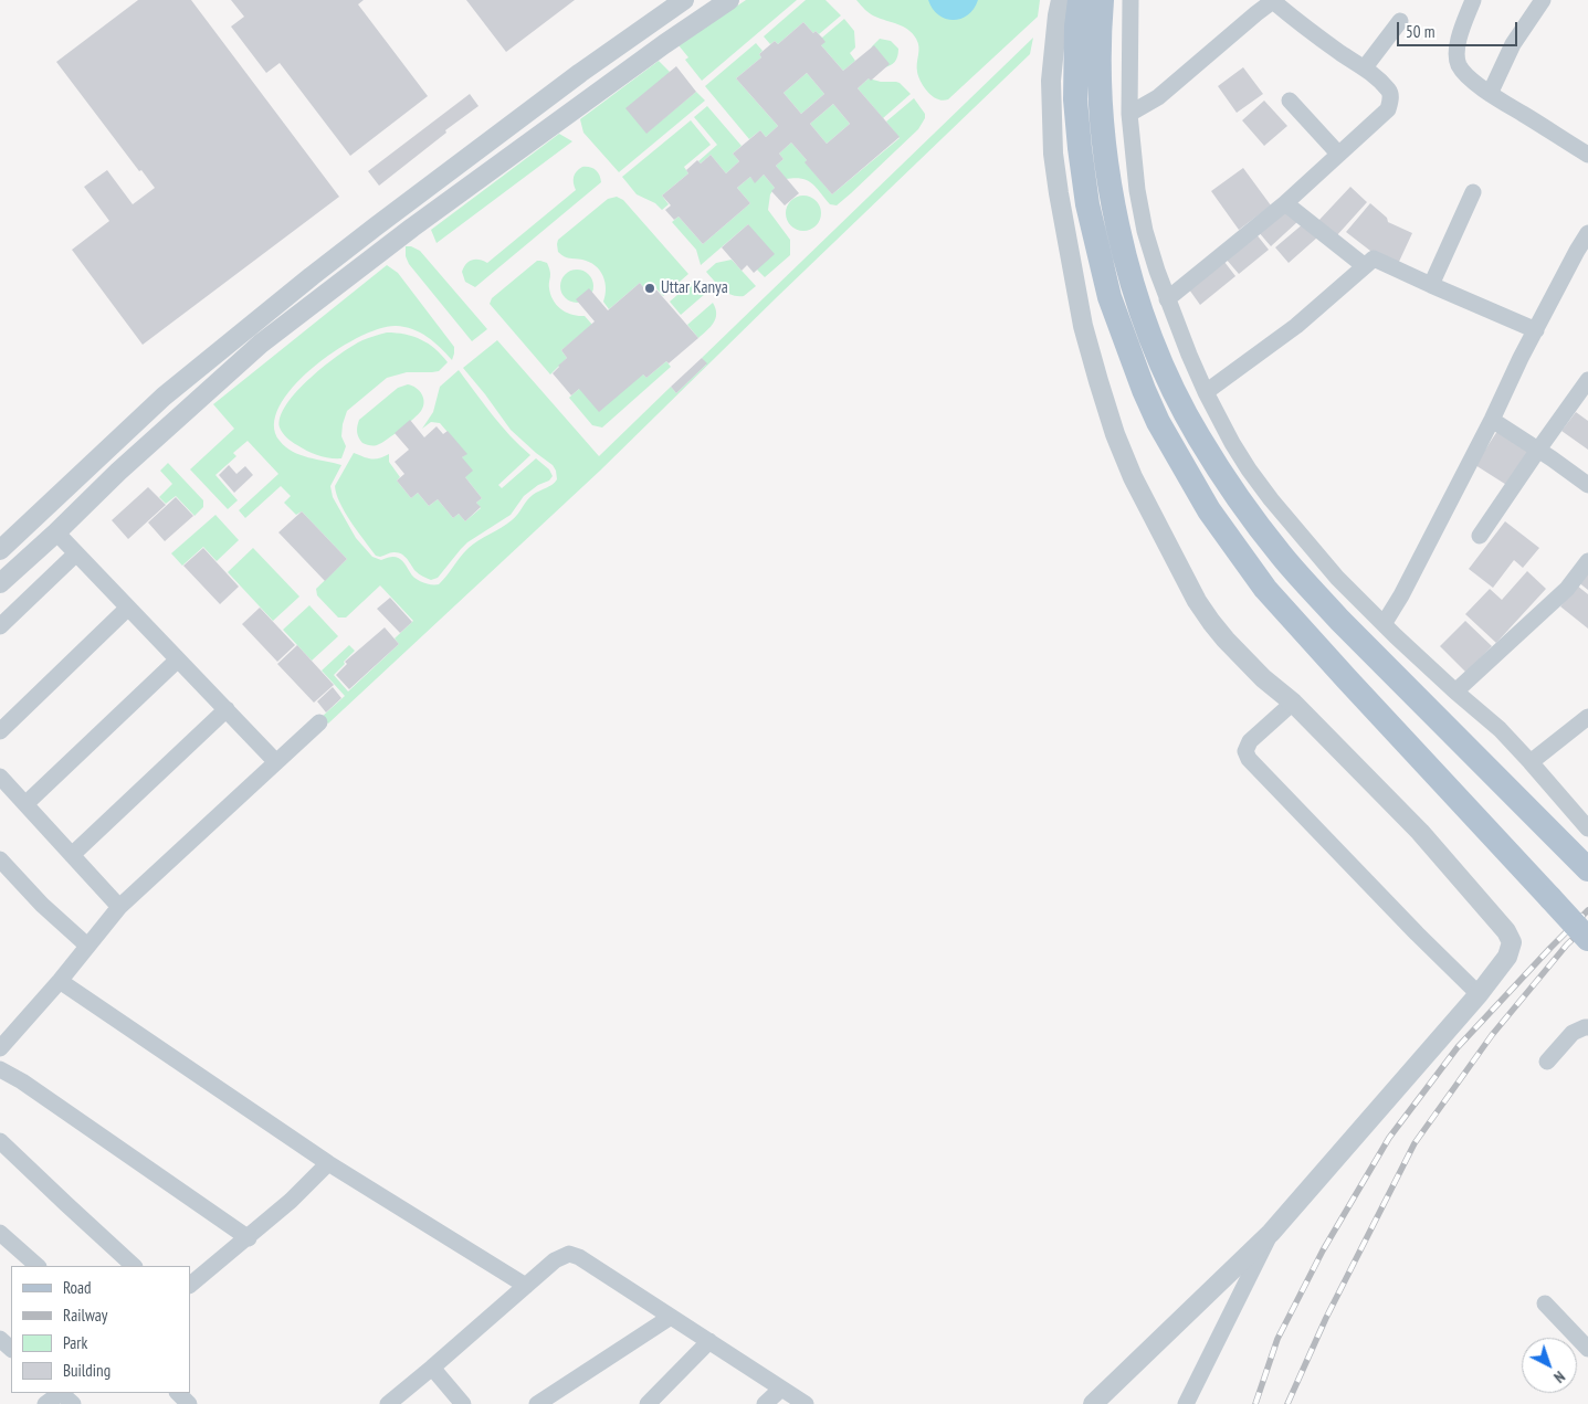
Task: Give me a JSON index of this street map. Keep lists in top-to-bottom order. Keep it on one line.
{"places":["Uttar Kanya"],"legend":["Road","Railway","Park","Building"],"scale_bar":"50 m","north":"bottom right"}
